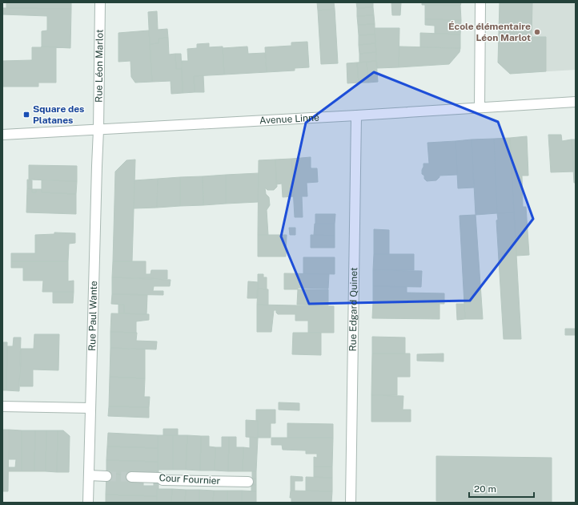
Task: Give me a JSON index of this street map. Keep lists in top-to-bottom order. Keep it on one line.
{"streets":{"street":["Rue Léon Marlot","Avenue Linné","Rue Edgard Quinet","Rue Paul Wante","Cour Fournier"]},"crossings":[["Rue Léon Marlot","Avenue Linné"],["Rue Léon Marlot","Rue Paul Wante"],["Avenue Linné","Rue Edgard Quinet"],["Avenue Linné","Rue Paul Wante"]],"places":{"other":["École élémentaire Léon Marlot"],"transit":["Square des Platanes"]},"scale_bar":"20 m"}
